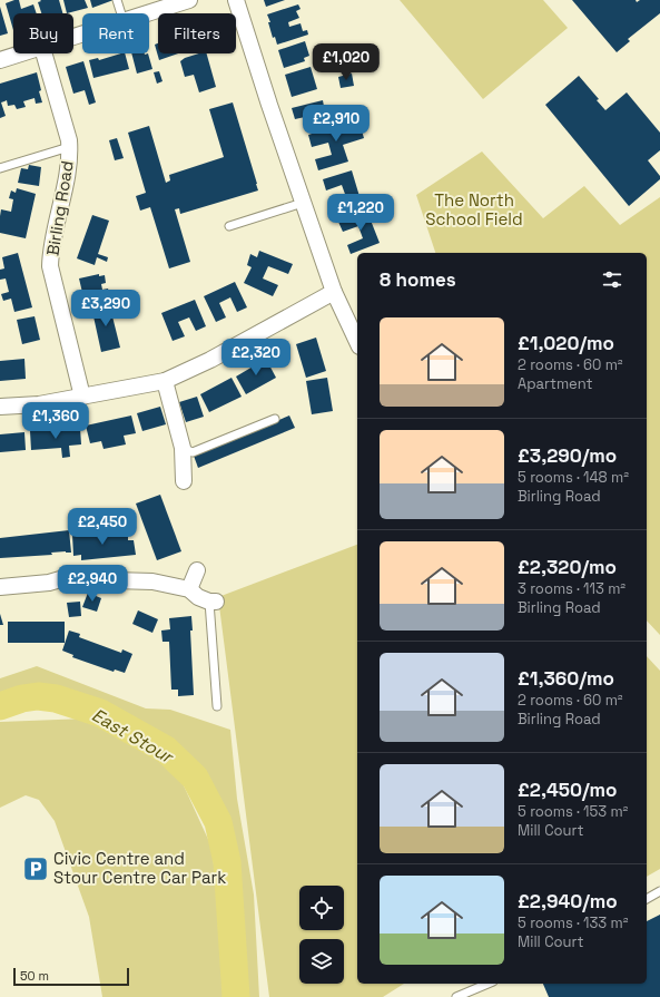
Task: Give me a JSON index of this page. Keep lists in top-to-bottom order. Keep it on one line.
{"streets":{"street":["Birling Road"]},"water":["East Stour"],"parks":["The North School Field"],"places":{"parking":["Civic Centre and Stour Centre Car Park"]},"scale_bar":"50 m","page":{"chip":["Buy","Rent","Filters"],"price":["£1,020","£2,910","£1,220","£3,290","£2,320","£1,360","£2,450","£2,940"],"heading":"8 homes","list":[{"name":"£1,020/mo","note":"2 rooms · 60 m² · Apartment"},{"name":"£3,290/mo","note":"5 rooms · 148 m² · Birling Road"},{"name":"£2,320/mo","note":"3 rooms · 113 m² · Birling Road"},{"name":"£1,360/mo","note":"2 rooms · 60 m² · Birling Road"},{"name":"£2,450/mo","note":"5 rooms · 153 m² · Mill Court"},{"name":"£2,940/mo","note":"5 rooms · 133 m² · Mill Court"}],"scale":"50 m"}}
